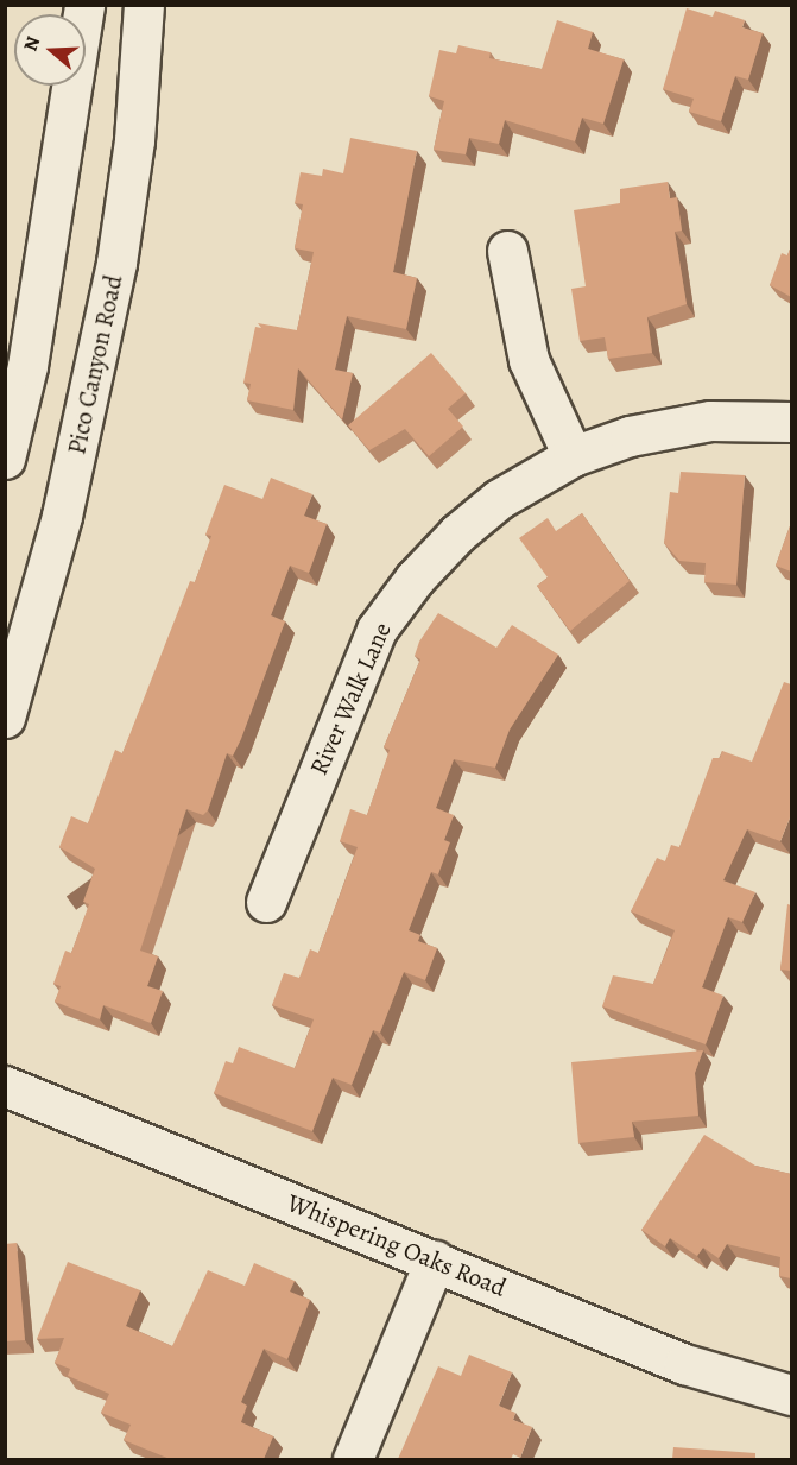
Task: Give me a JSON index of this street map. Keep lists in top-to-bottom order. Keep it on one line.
{"streets":{"street":["Pico Canyon Road","River Walk Lane","Whispering Oaks Road"]},"north":"left"}
